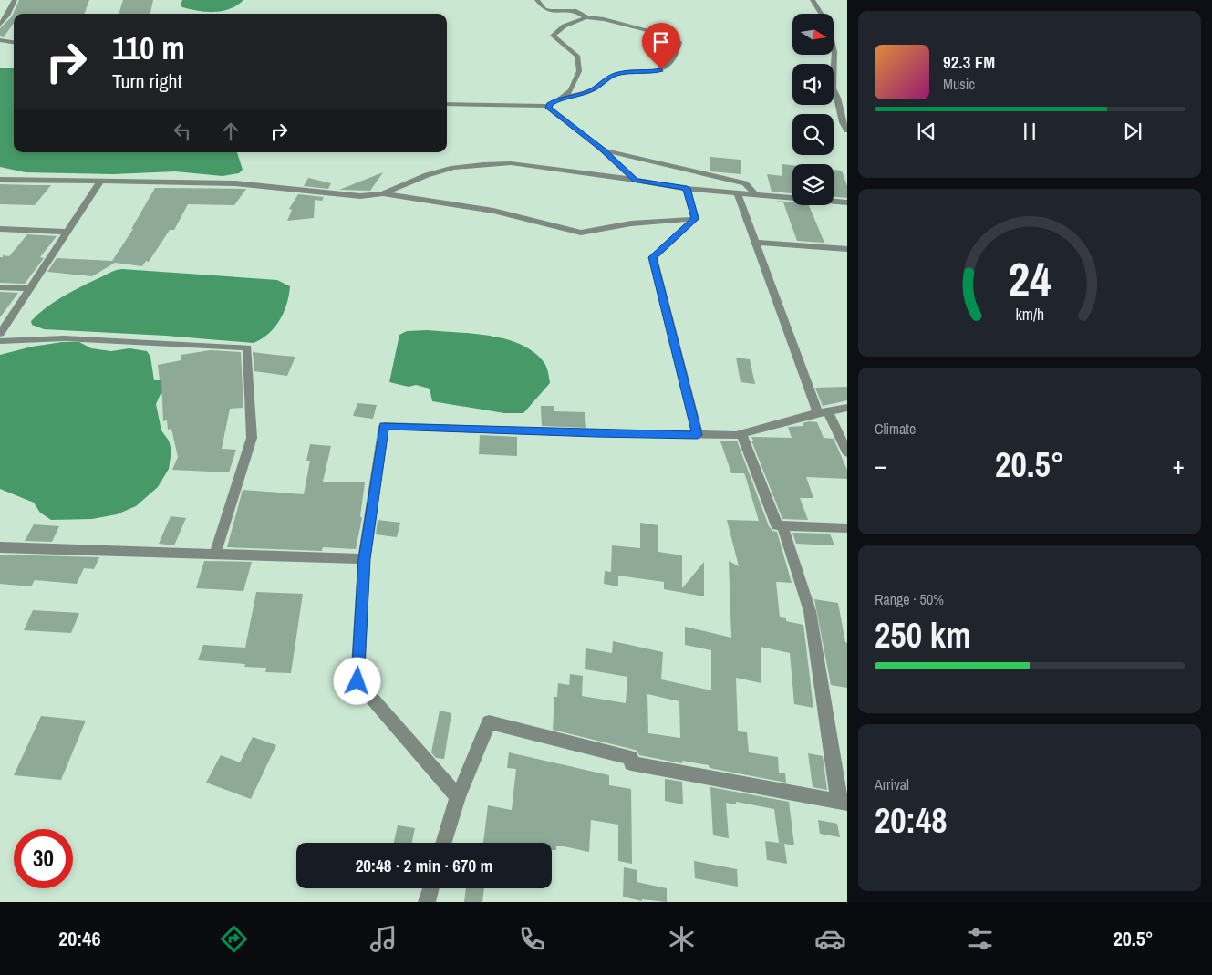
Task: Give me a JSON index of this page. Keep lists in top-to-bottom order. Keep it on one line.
{"north":"right","page":{"turn":["110 m","Turn right"],"song":["92.3 FM","Music"],"tile":["Climate",["Range · 50%","250 km"],["Arrival","20:48"]],"heat":["−","20.5°","+"],"limit":"30","trip":"20:48 · 2 min · 670 m","tabs":["20:46","20.5°"],"gauge":["24","km/h"]}}
